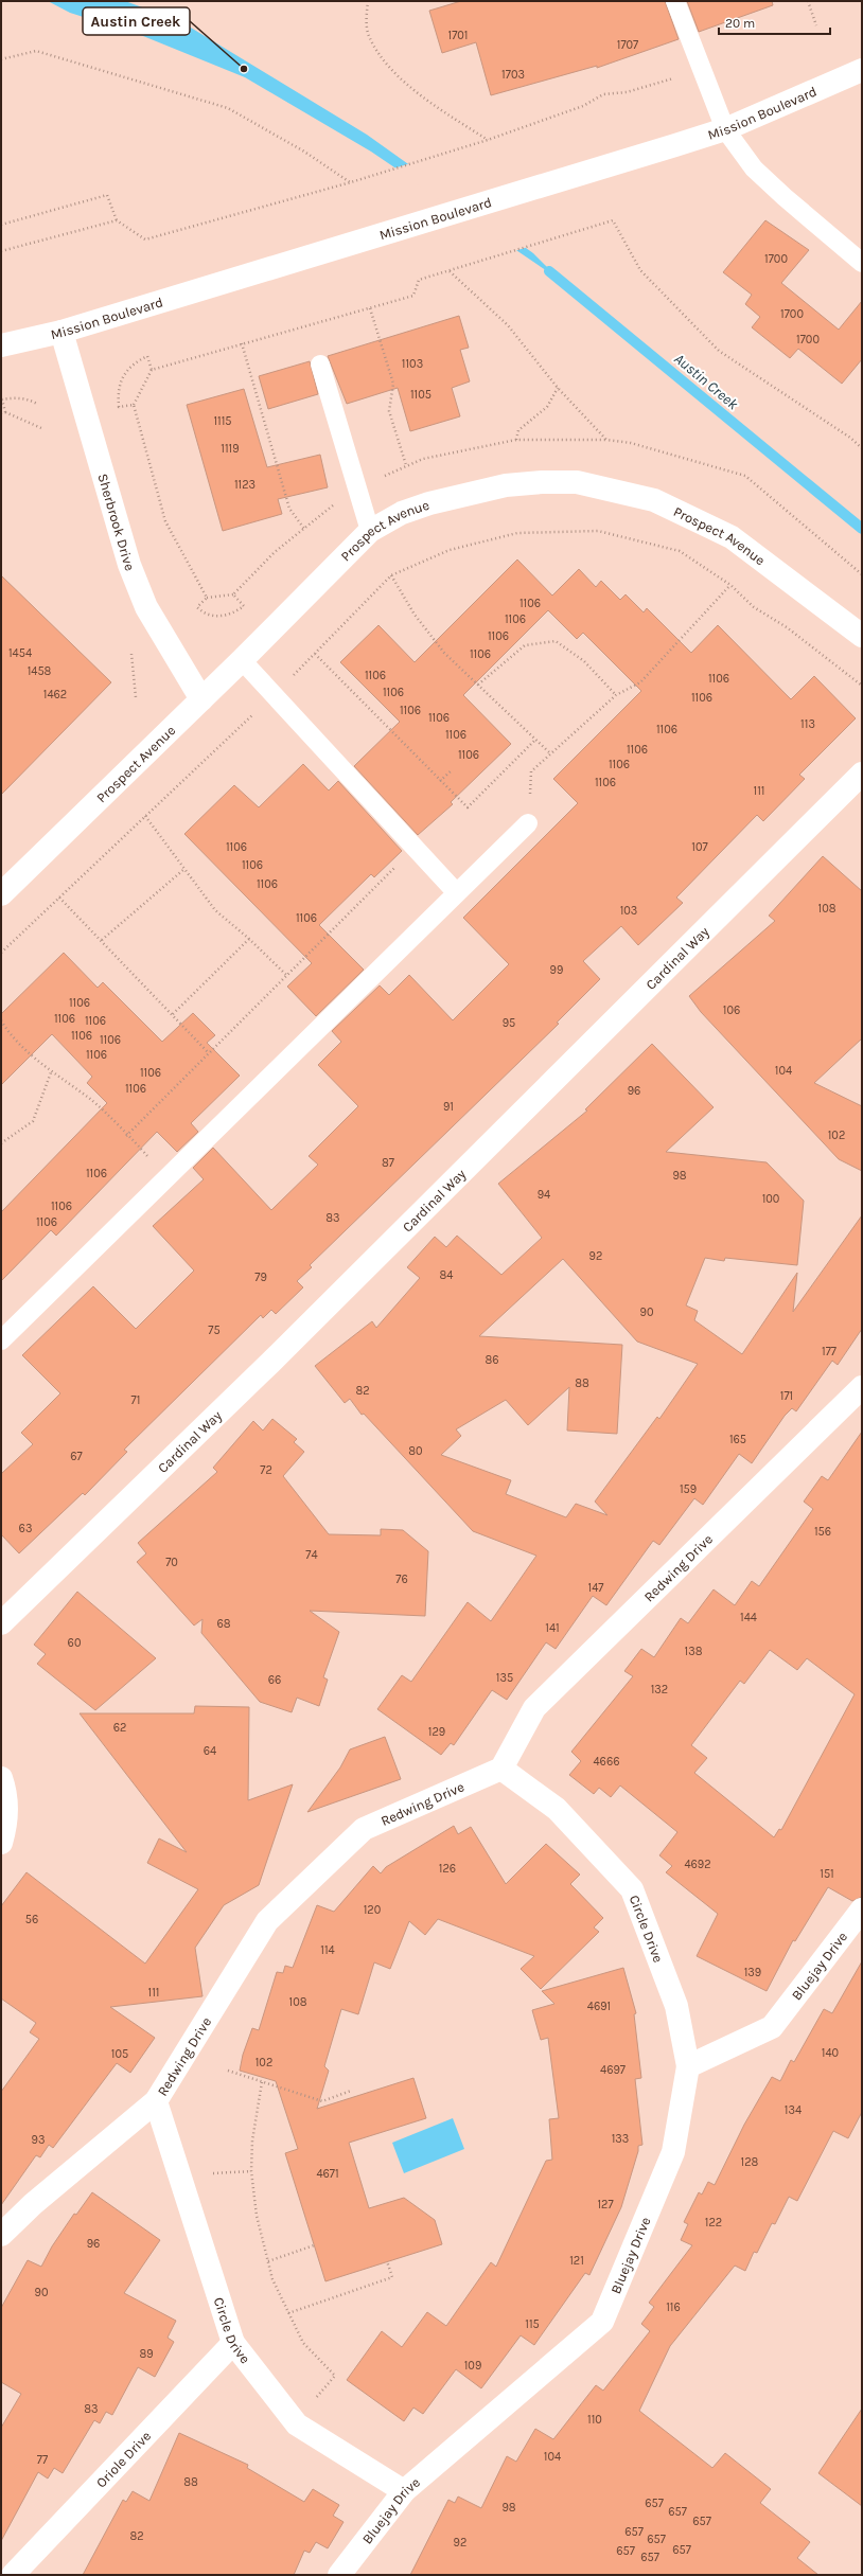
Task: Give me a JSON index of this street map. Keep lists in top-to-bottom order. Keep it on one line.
{"streets":{"street":["Mission Boulevard","Sherbrook Drive","Prospect Avenue","Cardinal Way","Redwing Drive","Circle Drive","Bluejay Drive","Oriole Drive"]},"crossings":[["Mission Boulevard","Sherbrook Drive"],["Sherbrook Drive","Prospect Avenue"],["Redwing Drive","Circle Drive"],["Circle Drive","Bluejay Drive"],["Circle Drive","Oriole Drive"]],"water":["Austin Creek"],"places":["Austin Creek"],"house_numbers":["1701","1707","1703","1700","1700","1700","1103","1105","1115","1119","1123","1106","1106","1106","1454","1106","1458","1106","1106","1106","1462","1106","1106","1106","113","1106","1106","1106","1106","1106","1106","111","1106","107","1106","1106","108","103","1106","99","1106","106","1106","1106","95","1106","1106","1106","104","1106","1106","96","91","102","87","1106","98","94","100","1106","83","1106","92","84","79","90","75","177","86","88","82","171","71","165","80","67","72","159","63","156","74","70","76","147","144","68","141","60","138","135","66","132","62","129","64","4666","4692","126","151","120","56","114","139","111","108","4691","140","105","102","4697","134","133","93","128","4671","127","122","96","121","90","116","115","89","109","83","110","104","77","88","657","98","657","657","657","82","657","92","657","657","657"],"scale_bar":"20 m"}
